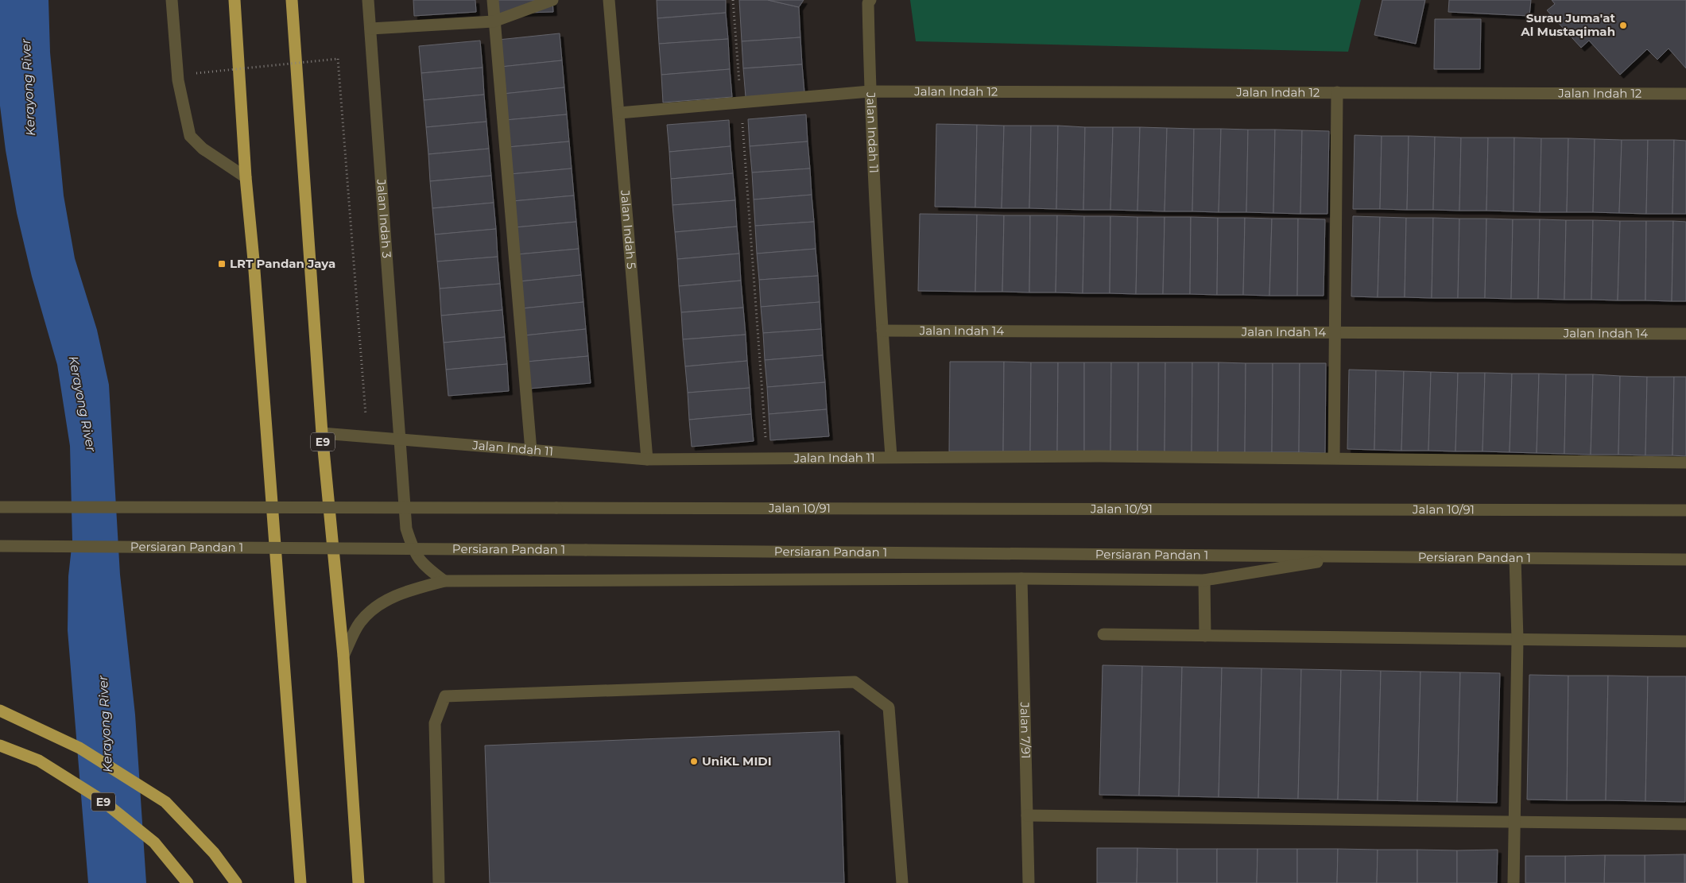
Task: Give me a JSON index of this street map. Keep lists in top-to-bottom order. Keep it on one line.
{"streets":{"highway":["E9"],"street":["Jalan Indah 12","Jalan Indah 11","Jalan Indah 3","Jalan Indah 5","Jalan Indah 14","Jalan 10/91","Persiaran Pandan 1","Jalan 7/91"]},"crossings":[["Jalan Indah 12","Jalan Indah 11"],["Jalan Indah 12","Jalan Indah 5"],["Jalan Indah 11","Jalan Indah 3"],["Jalan Indah 11","Jalan Indah 5"],["Jalan Indah 11","Jalan Indah 14"],["Jalan Indah 11","E9"]],"water":["Kerayong River"],"places":{"other":["Surau Juma'at Al Mustaqimah","UniKL MIDI"],"transit":["LRT Pandan Jaya"]}}
